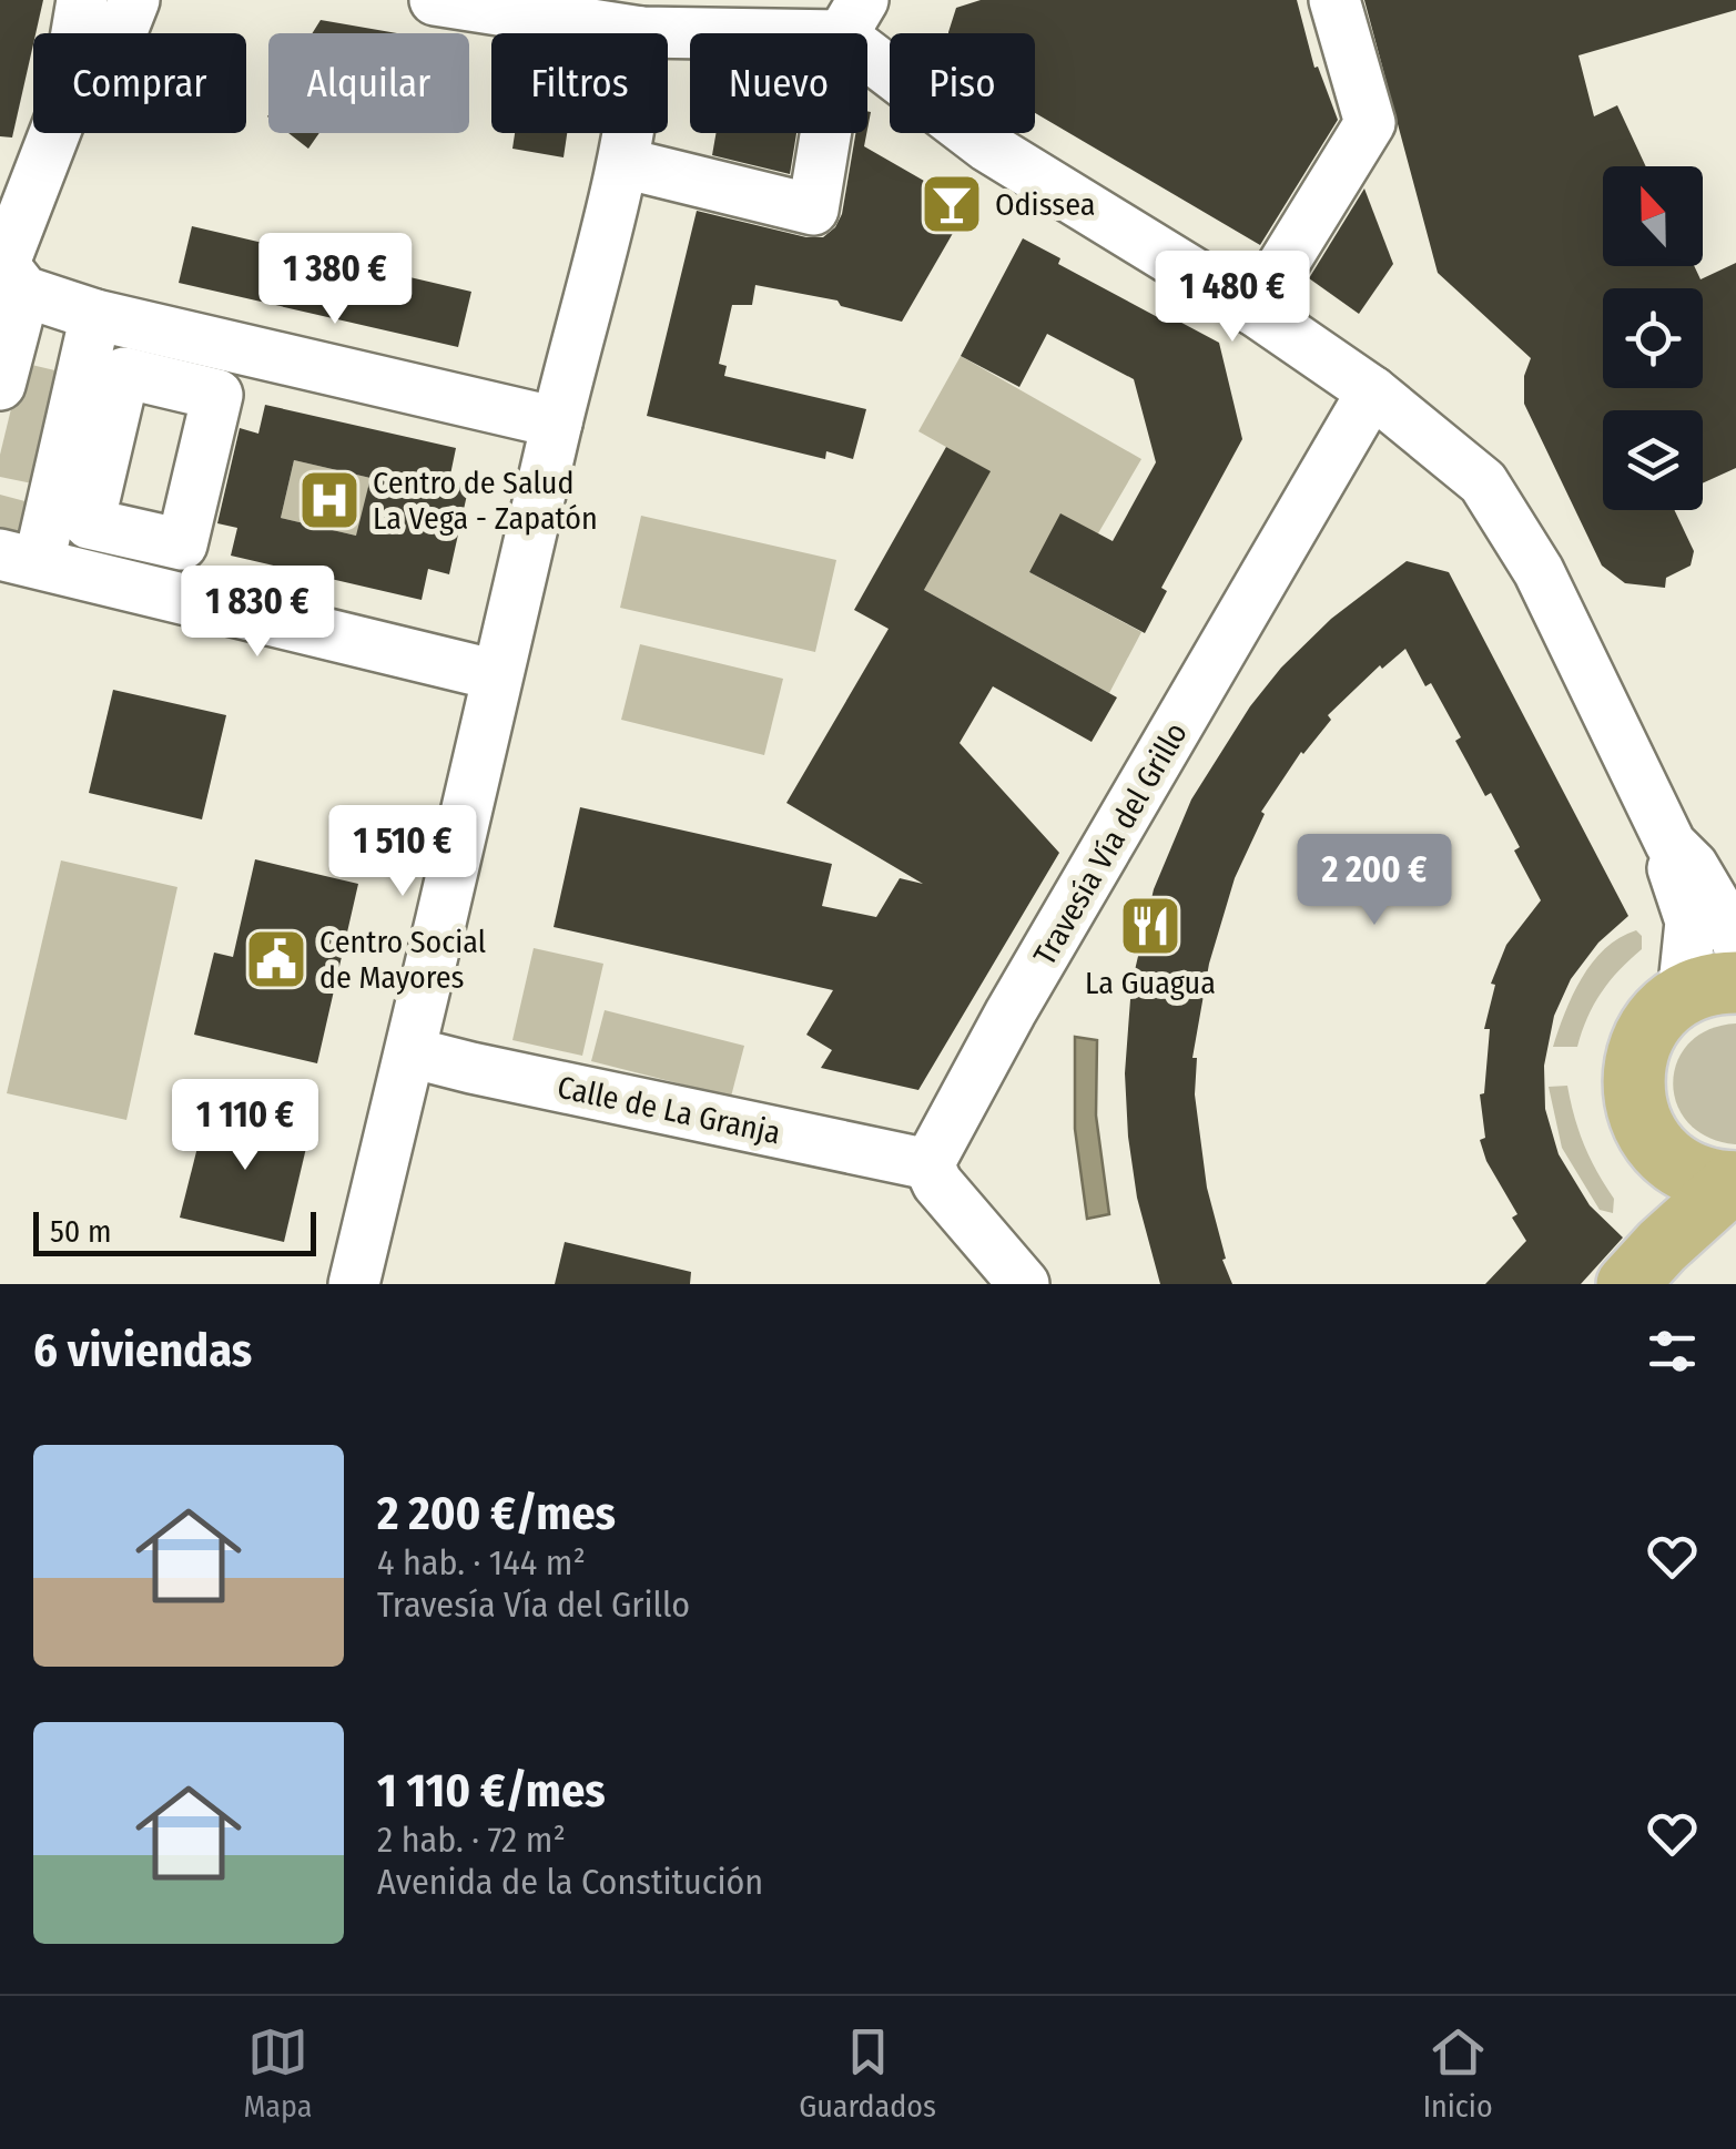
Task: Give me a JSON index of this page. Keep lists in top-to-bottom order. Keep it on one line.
{"streets":{"street":["Travesía Vía del Grillo","Calle de La Granja"]},"crossings":[["Travesía Vía del Grillo","Calle de La Granja"]],"places":{"bar":["Odissea"],"hospital":["Centro de Salud La Vega - Zapatón"],"restaurant":["La Guagua"],"public building":["Centro Social de Mayores"]},"scale_bar":"50 m","north":"top","page":{"chip":["Comprar","Alquilar","Filtros","Nuevo","Piso"],"price":["1 380 €","1 480 €","1 830 €","1 510 €","2 200 €","1 110 €"],"scale":"50 m","heading":"6 viviendas","list":[{"name":"2 200 €/mes","note":"4 hab. · 144 m² · Travesía Vía del Grillo"},{"name":"1 110 €/mes","note":"2 hab. · 72 m² · Avenida de la Constitución"}],"tabs":["Mapa","Guardados","Inicio"]}}
